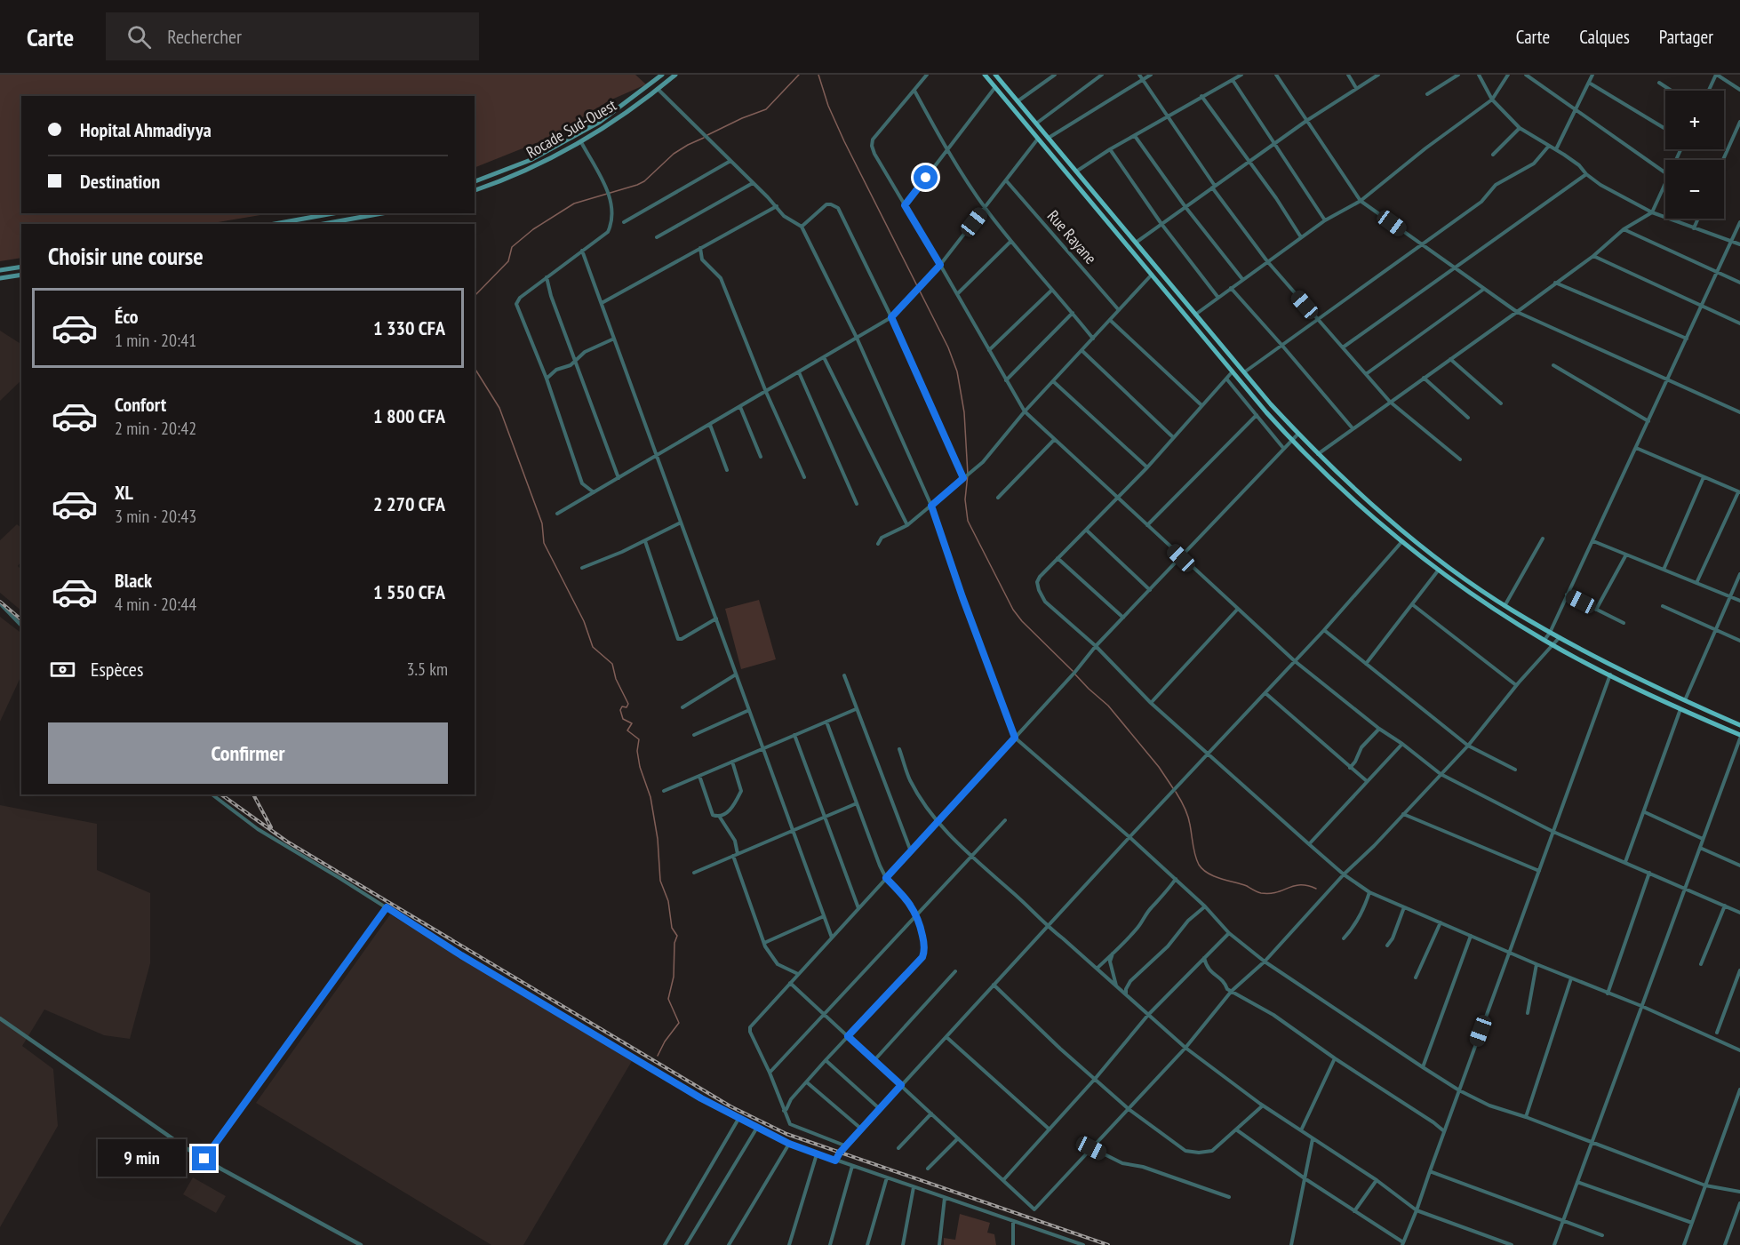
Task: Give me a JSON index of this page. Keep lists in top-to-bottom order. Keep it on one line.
{"streets":{"main road":["Rocade Sud-Ouest"],"street":["Rue Rayane"]},"page":{"header":"Carte","search":"Rechercher","nav":["Carte","Calques","Partager"],"map_buttons":["+","−"],"banner":["Hopital Ahmadiyya","Destination"],"heading":"Choisir une course","list":[{"name":"Éco","note":"1 min · 20:41","value":"1 330 CFA"},{"name":"Confort","note":"2 min · 20:42","value":"1 800 CFA"},{"name":"XL","note":"3 min · 20:43","value":"2 270 CFA"},{"name":"Black","note":"4 min · 20:44","value":"1 550 CFA"}],"pay":["Espèces","3.5 km"],"buttons":"Confirmer","bubble":"9 min"}}
